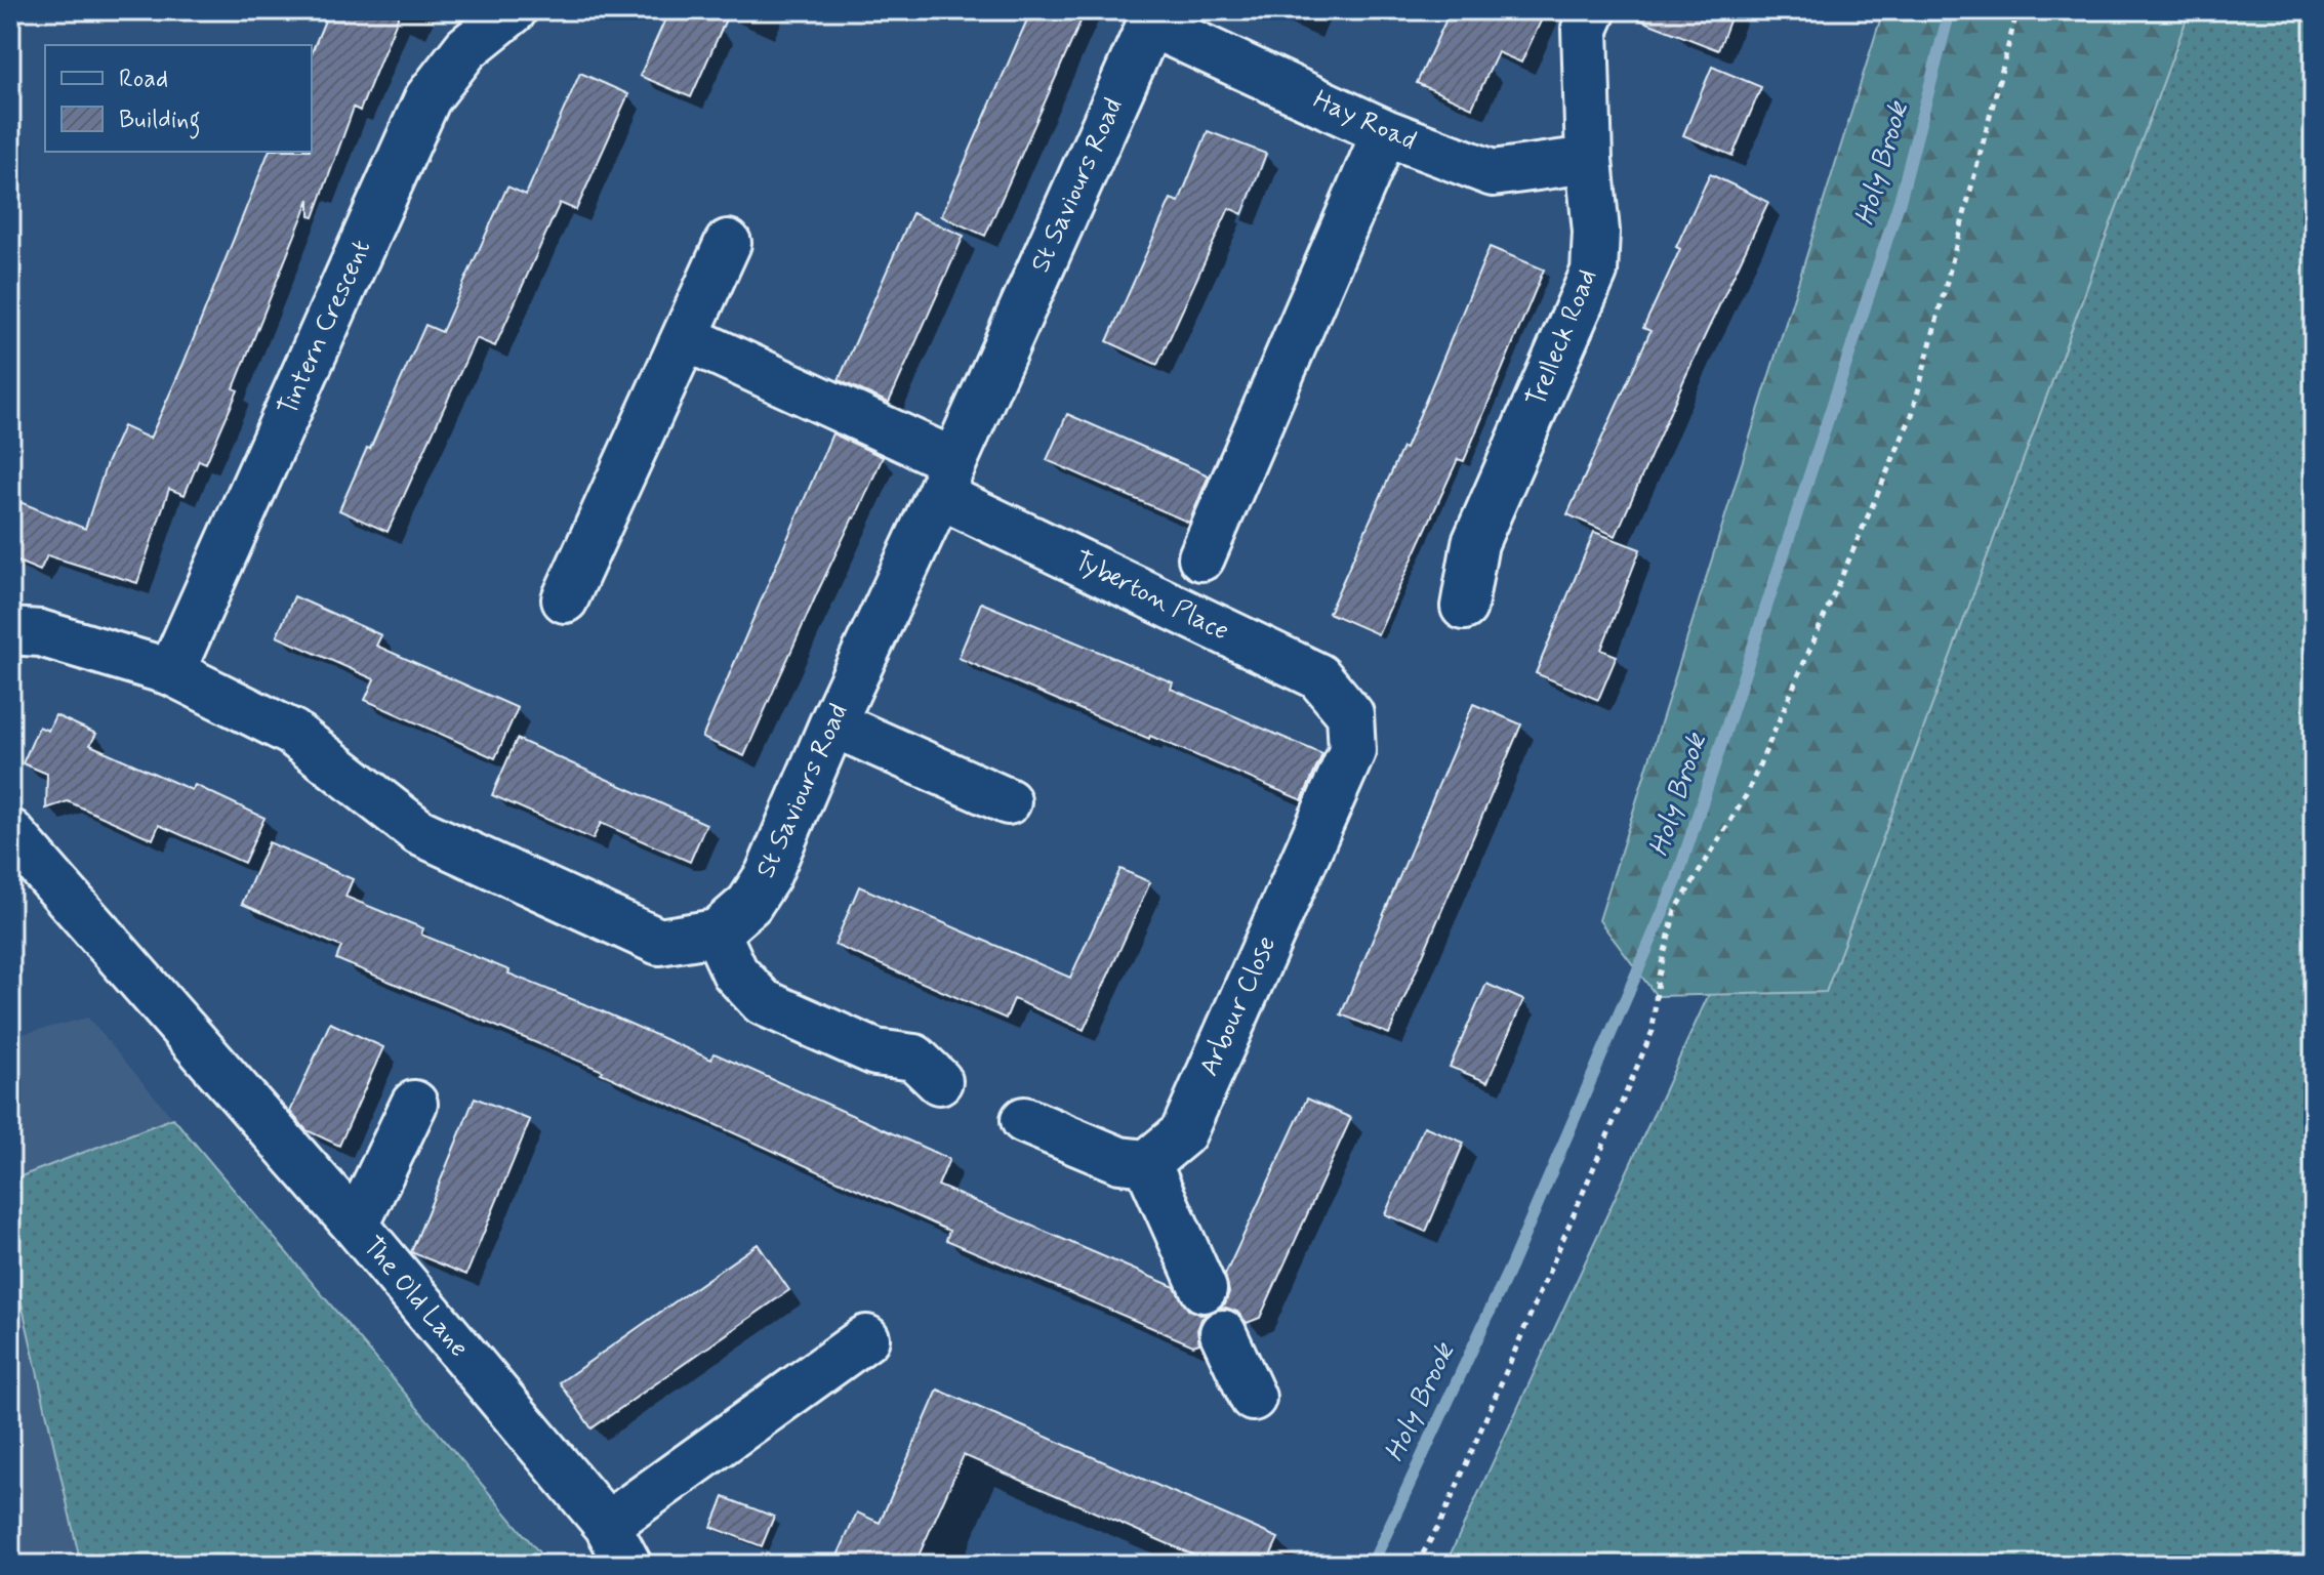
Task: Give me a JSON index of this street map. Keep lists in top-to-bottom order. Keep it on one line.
{"streets":{"street":["Hay Road","St Saviours Road","Tintern Crescent","Trelleck Road","Tyberton Place","Arbour Close","The Old Lane"]},"crossings":[["Hay Road","St Saviours Road"],["Hay Road","Trelleck Road"],["St Saviours Road","Tyberton Place"],["Tyberton Place","Arbour Close"]],"water":["Holy Brook"],"legend":["Road","Building"]}
